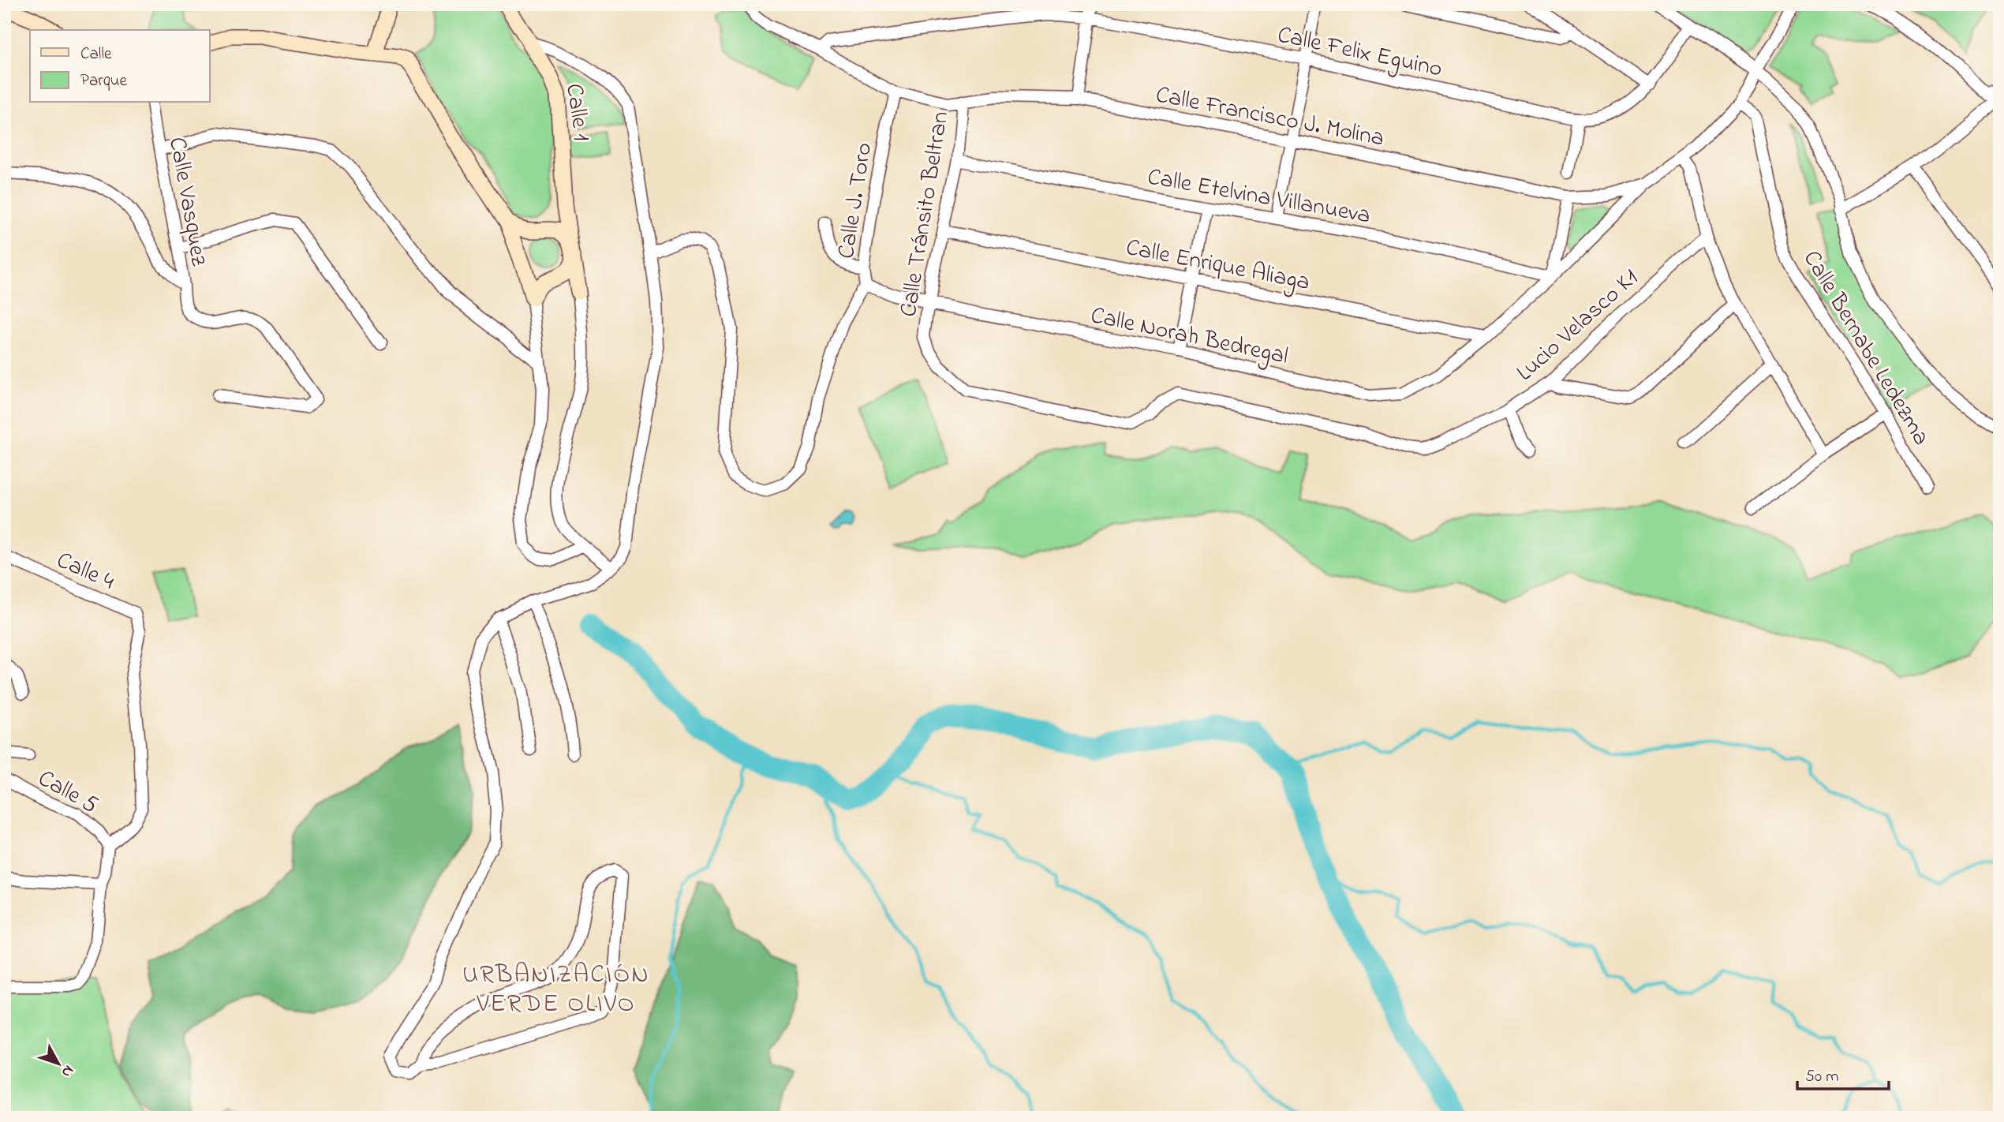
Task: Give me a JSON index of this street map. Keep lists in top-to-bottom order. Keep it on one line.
{"streets":{"main road":["Calle 1"],"street":["Calle Felix Eguino","Calle Francisco J. Molina","Calle Etelvina Villanueva","Calle J. Toro","Calle Vasquez","Calle Tránsito Beltran","Calle Enrique Aliaga","Lucio Velasco K1","Calle Norah Bedregal","Calle Bernabe Ledezma","Calle 4","Calle 5"]},"crossings":[["Calle Felix Eguino","Calle Francisco J. Molina"],["Calle Francisco J. Molina","Calle J. Toro"],["Calle Francisco J. Molina","Calle Tránsito Beltran"],["Calle Francisco J. Molina","Calle Norah Bedregal"],["Calle Francisco J. Molina","Calle Bernabe Ledezma"],["Calle Etelvina Villanueva","Calle Tránsito Beltran"],["Calle Etelvina Villanueva","Calle Norah Bedregal"],["Calle J. Toro","Calle Tránsito Beltran"],["Calle J. Toro","Calle Norah Bedregal"],["Calle Tránsito Beltran","Calle Enrique Aliaga"],["Calle Tránsito Beltran","Lucio Velasco K1"],["Calle Tránsito Beltran","Calle Norah Bedregal"],["Calle Enrique Aliaga","Calle Norah Bedregal"],["Calle 4","Calle 5"]],"districts":["URBANIZACIÓN VERDE OLIVO"],"legend":["Calle","Parque"],"scale_bar":"50 m","north":"bottom right"}
